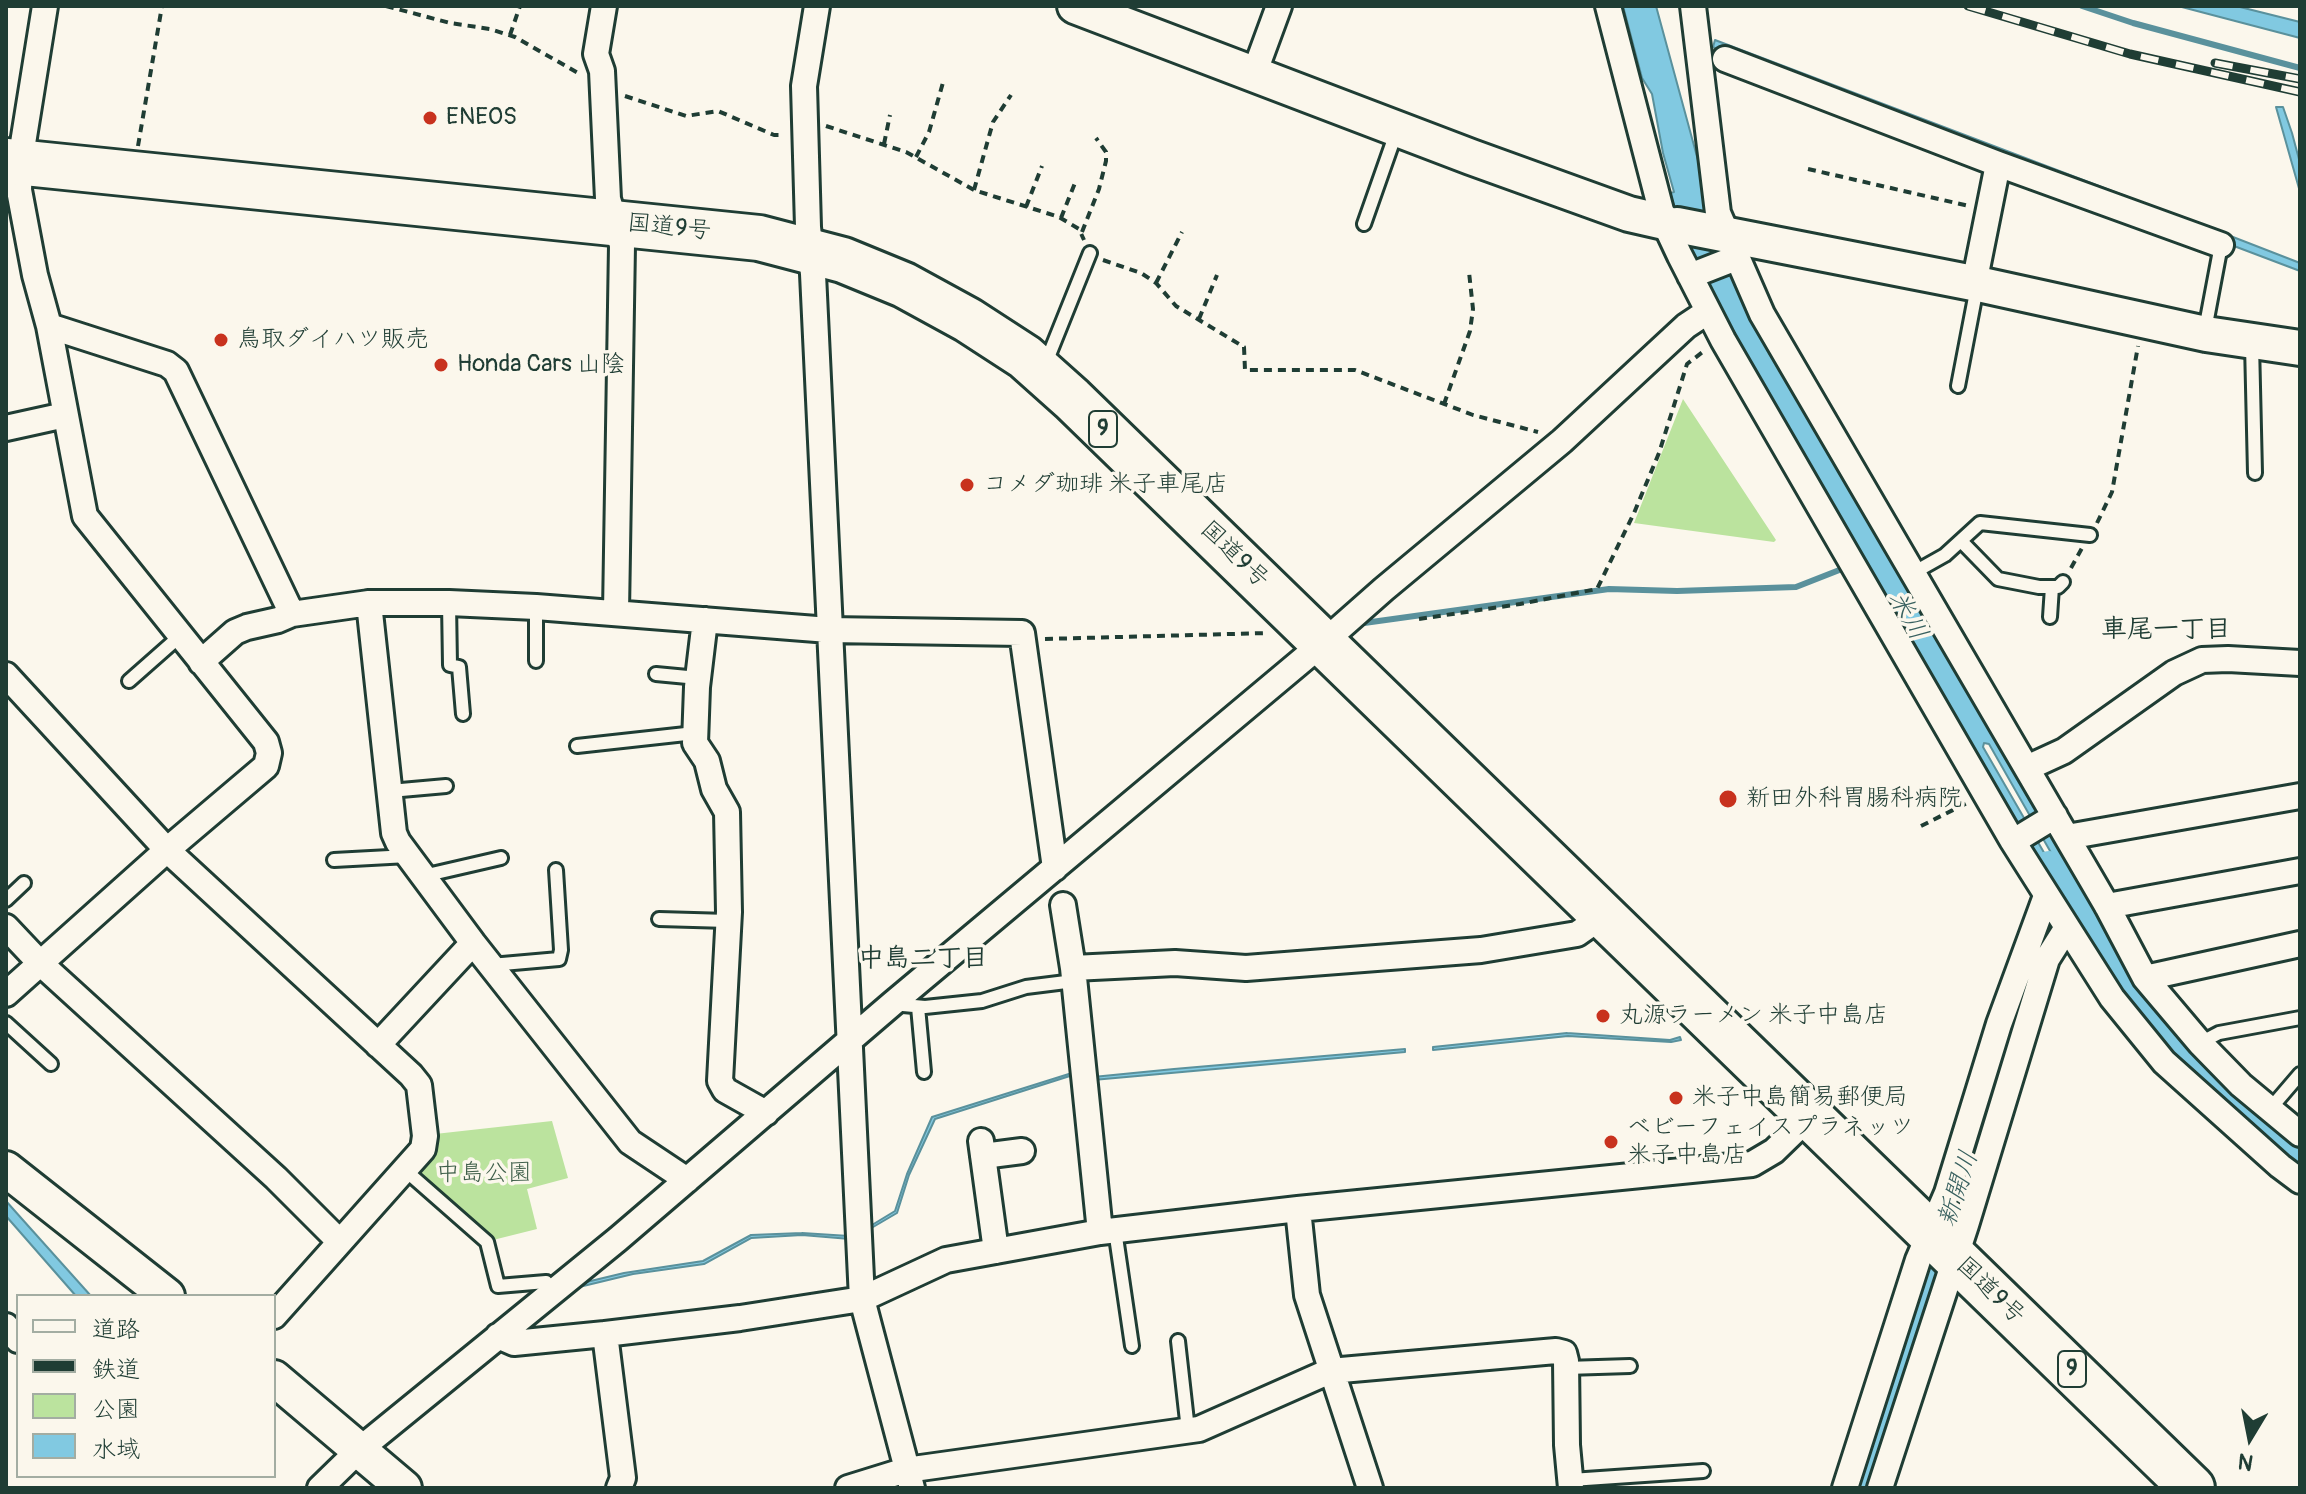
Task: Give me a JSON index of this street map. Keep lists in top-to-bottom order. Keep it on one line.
{"streets":{"highway":["国道9号","9"]},"districts":["車尾一丁目","中島二丁目"],"water":["米川","新開川"],"parks":["中島公園"],"places":["ENEOS","鳥取ダイハツ販売","Honda Cars 山陰","コメダ珈琲 米子車尾店","新田外科胃腸科病院","丸源ラーメン 米子中島店","米子中島簡易郵便局","ベビーフェイスプラネッツ 米子中島店"],"legend":["道路","鉄道","公園","水域"],"north":"bottom"}
